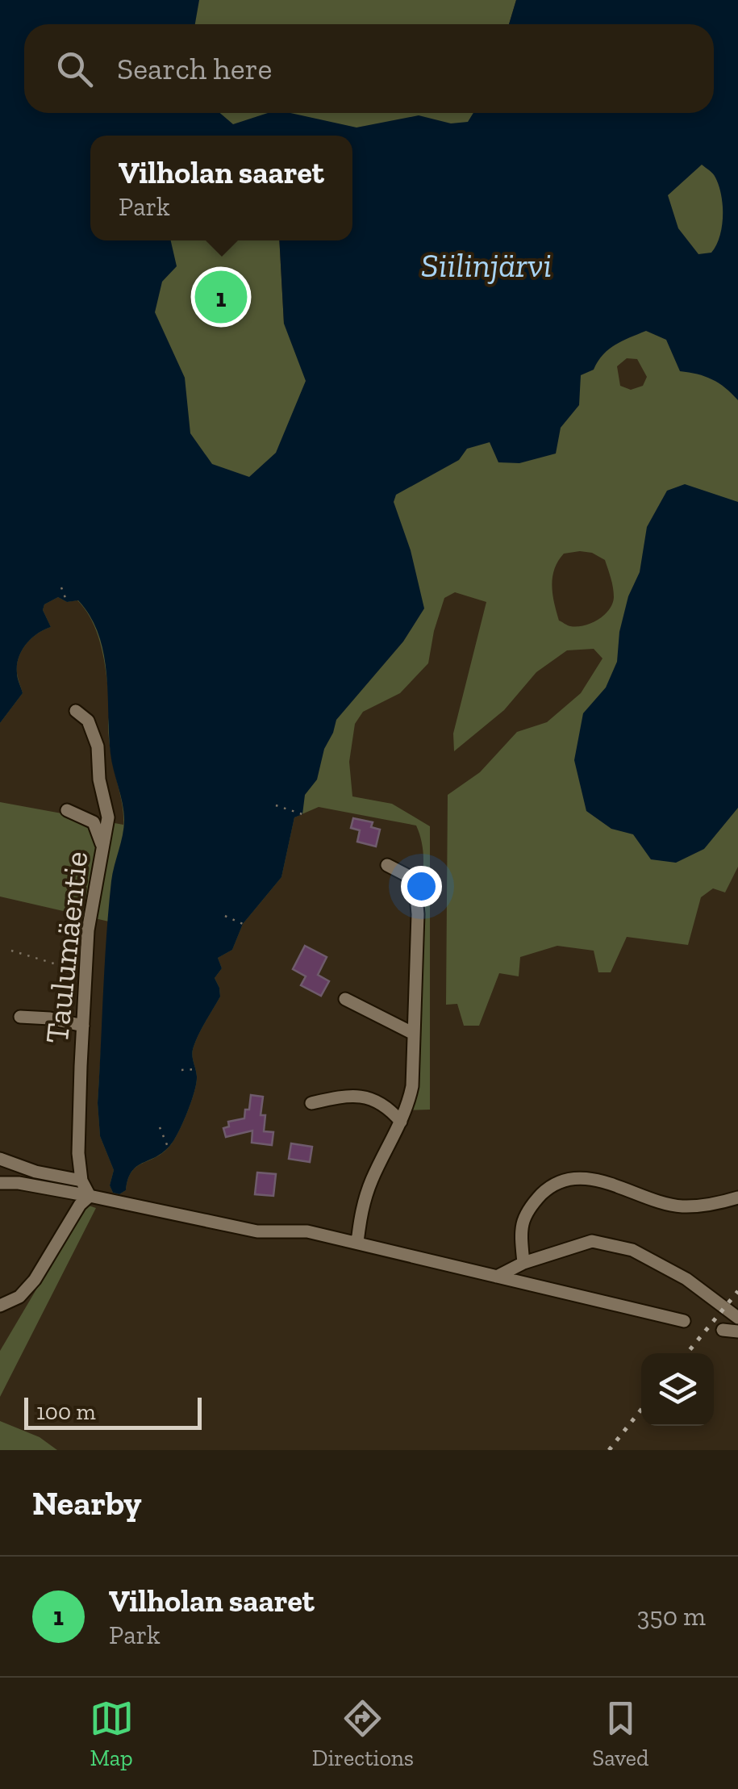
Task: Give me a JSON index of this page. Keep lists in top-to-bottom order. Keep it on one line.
{"streets":{"street":["Taulumäentie"]},"water":["Siilinjärvi"],"scale_bar":"100 m","page":{"search":"Search here","popup":["Vilholan saaret","Park"],"pins":"1","scale":"100 m","heading":"Nearby","list":[{"mark":"1","name":"Vilholan saaret","note":"Park","value":"350 m"}],"nav":["Map","Directions","Saved"]}}
